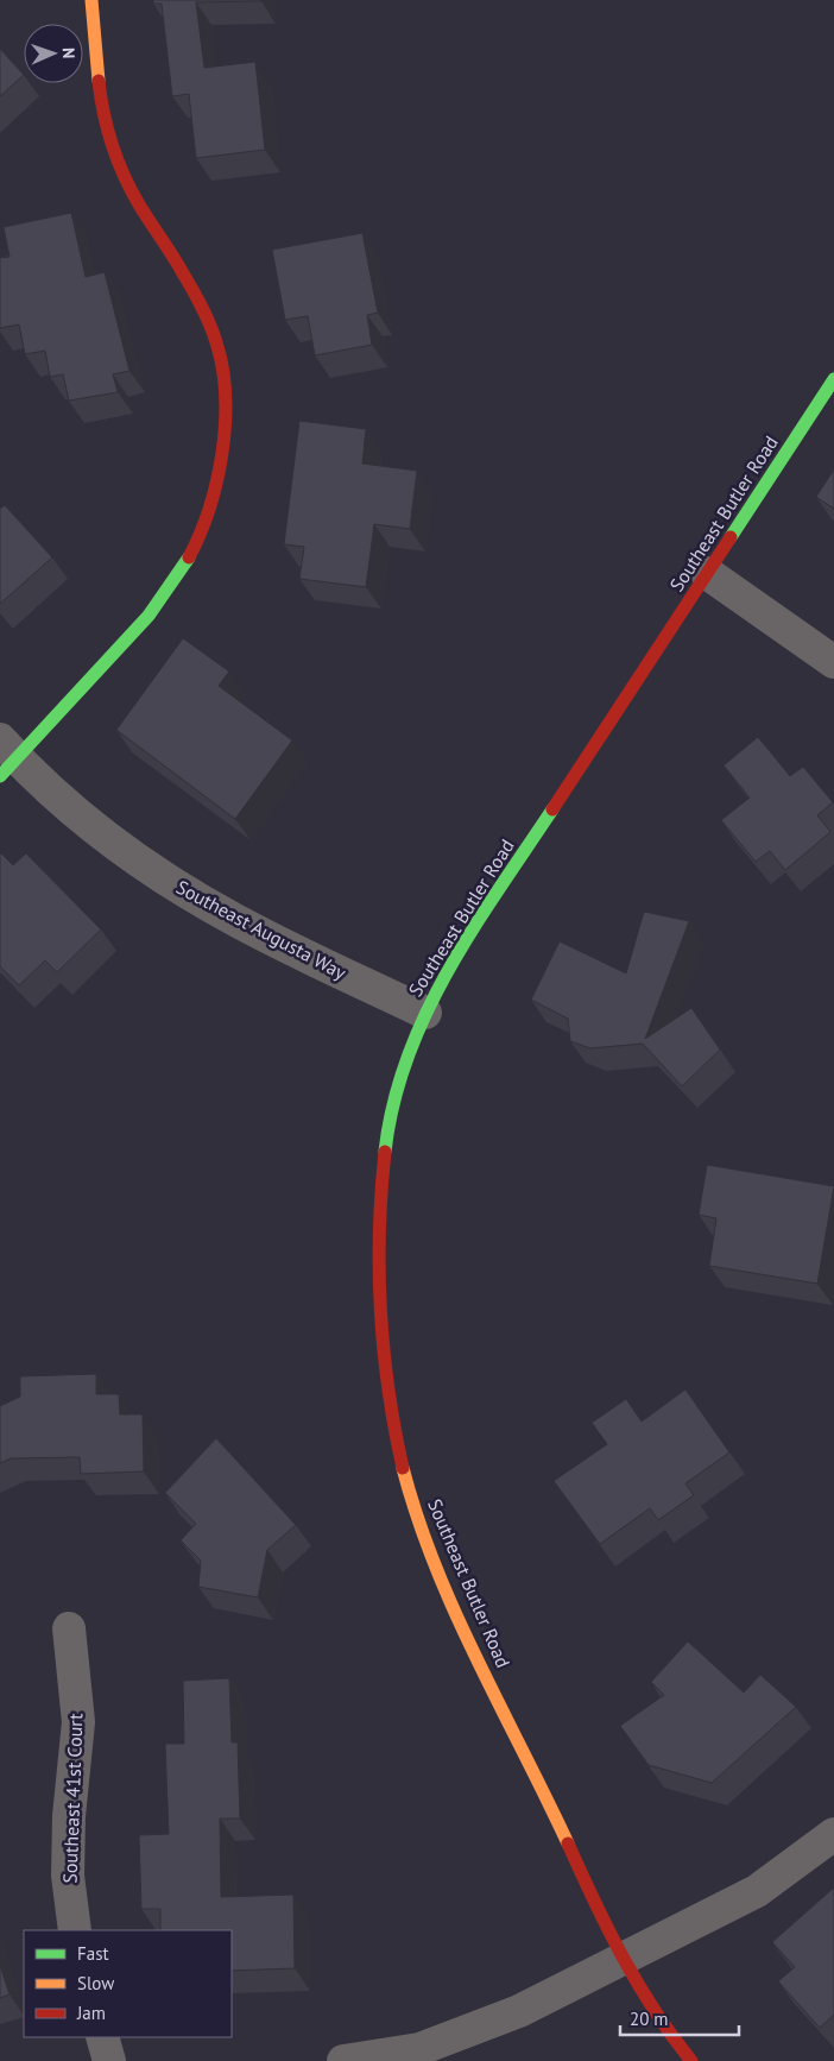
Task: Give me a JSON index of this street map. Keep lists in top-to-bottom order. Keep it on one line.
{"streets":{"main road":["Southeast Butler Road"],"street":["Southeast Augusta Way","Southeast 41st Court"]},"crossings":[["Southeast Butler Road","Southeast Augusta Way"]],"legend":["Fast","Slow","Jam"],"scale_bar":"20 m","north":"right"}
